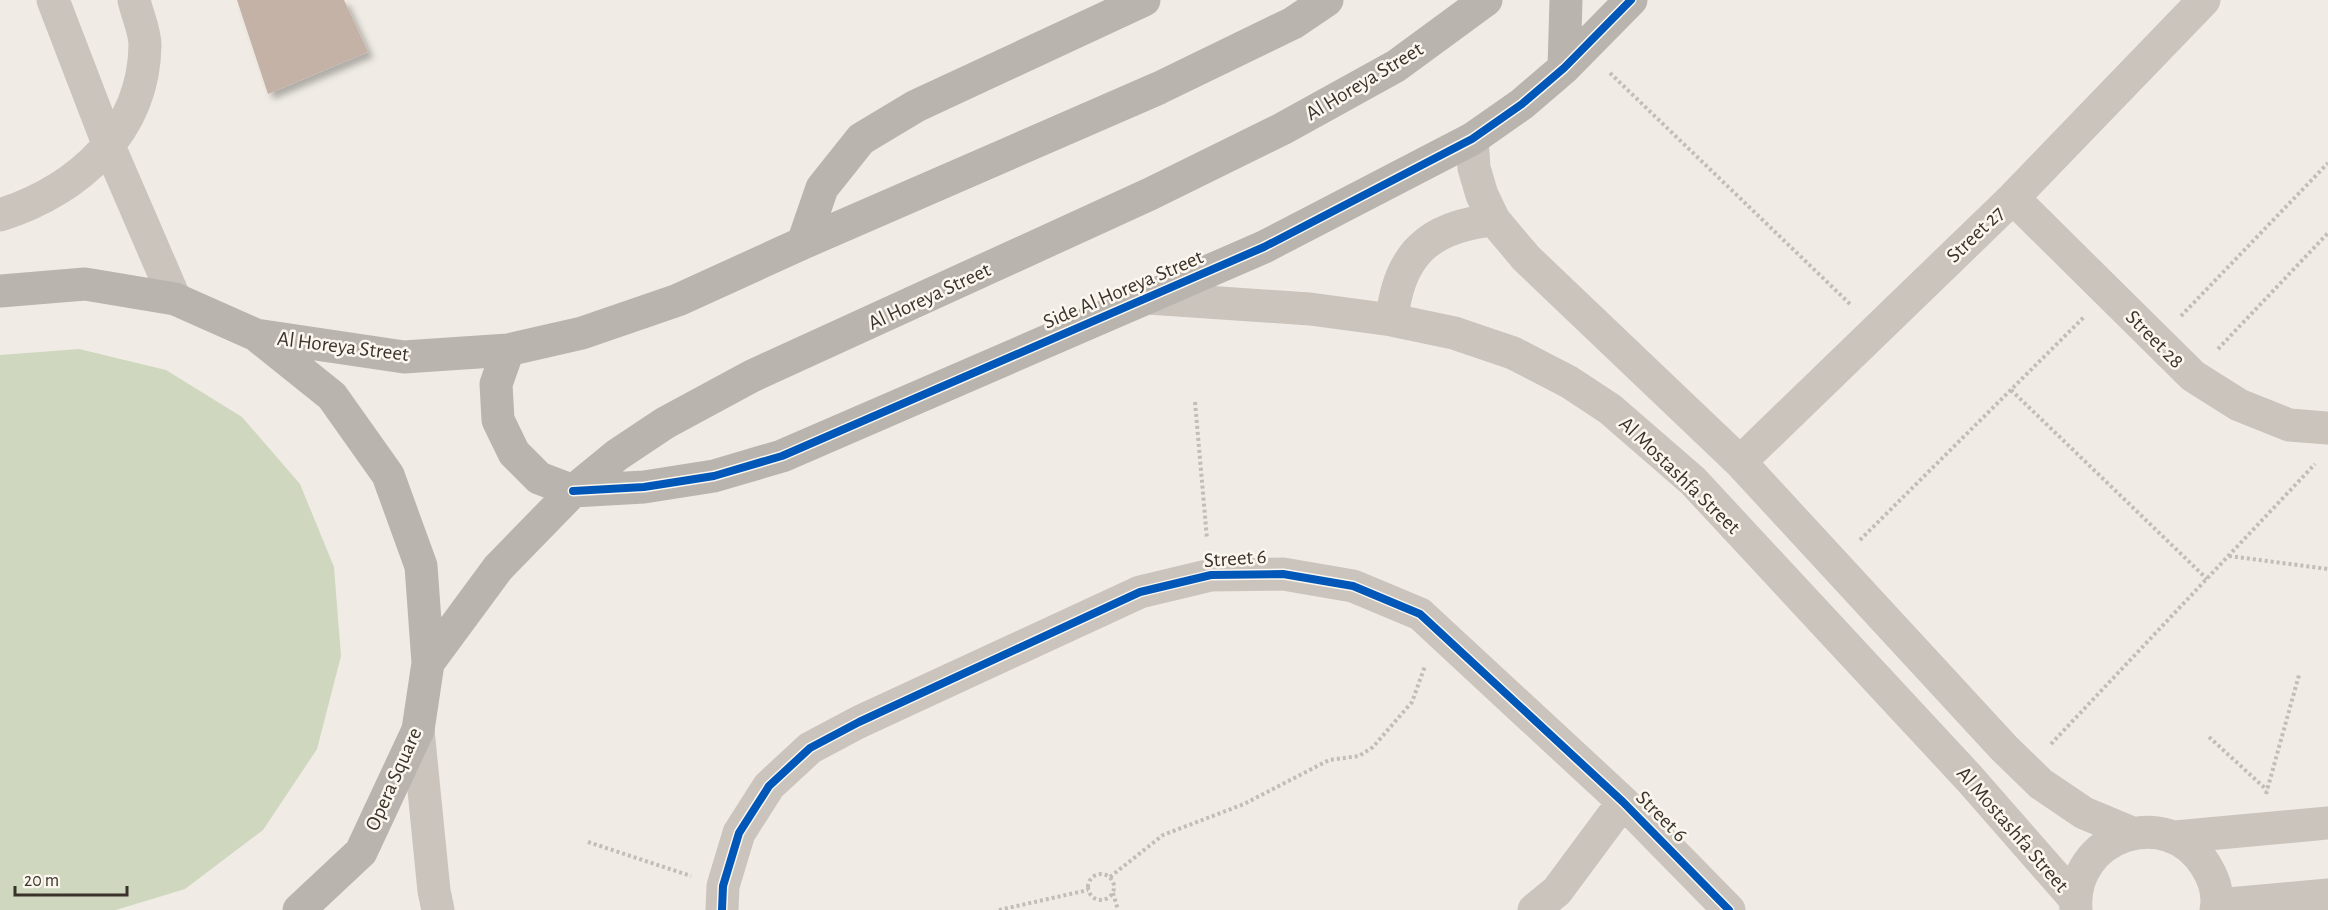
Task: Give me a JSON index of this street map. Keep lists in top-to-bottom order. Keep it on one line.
{"streets":{"main road":["Al Horeya Street","Side Al Horeya Street","Opera Square"],"street":["Street 27","Street 28","Al Mostashfa Street","Street 6"]},"crossings":[["Al Horeya Street","Side Al Horeya Street"],["Al Horeya Street","Opera Square"],["Street 27","Street 28"],["Side Al Horeya Street","Al Mostashfa Street"]],"scale_bar":"20 m"}
